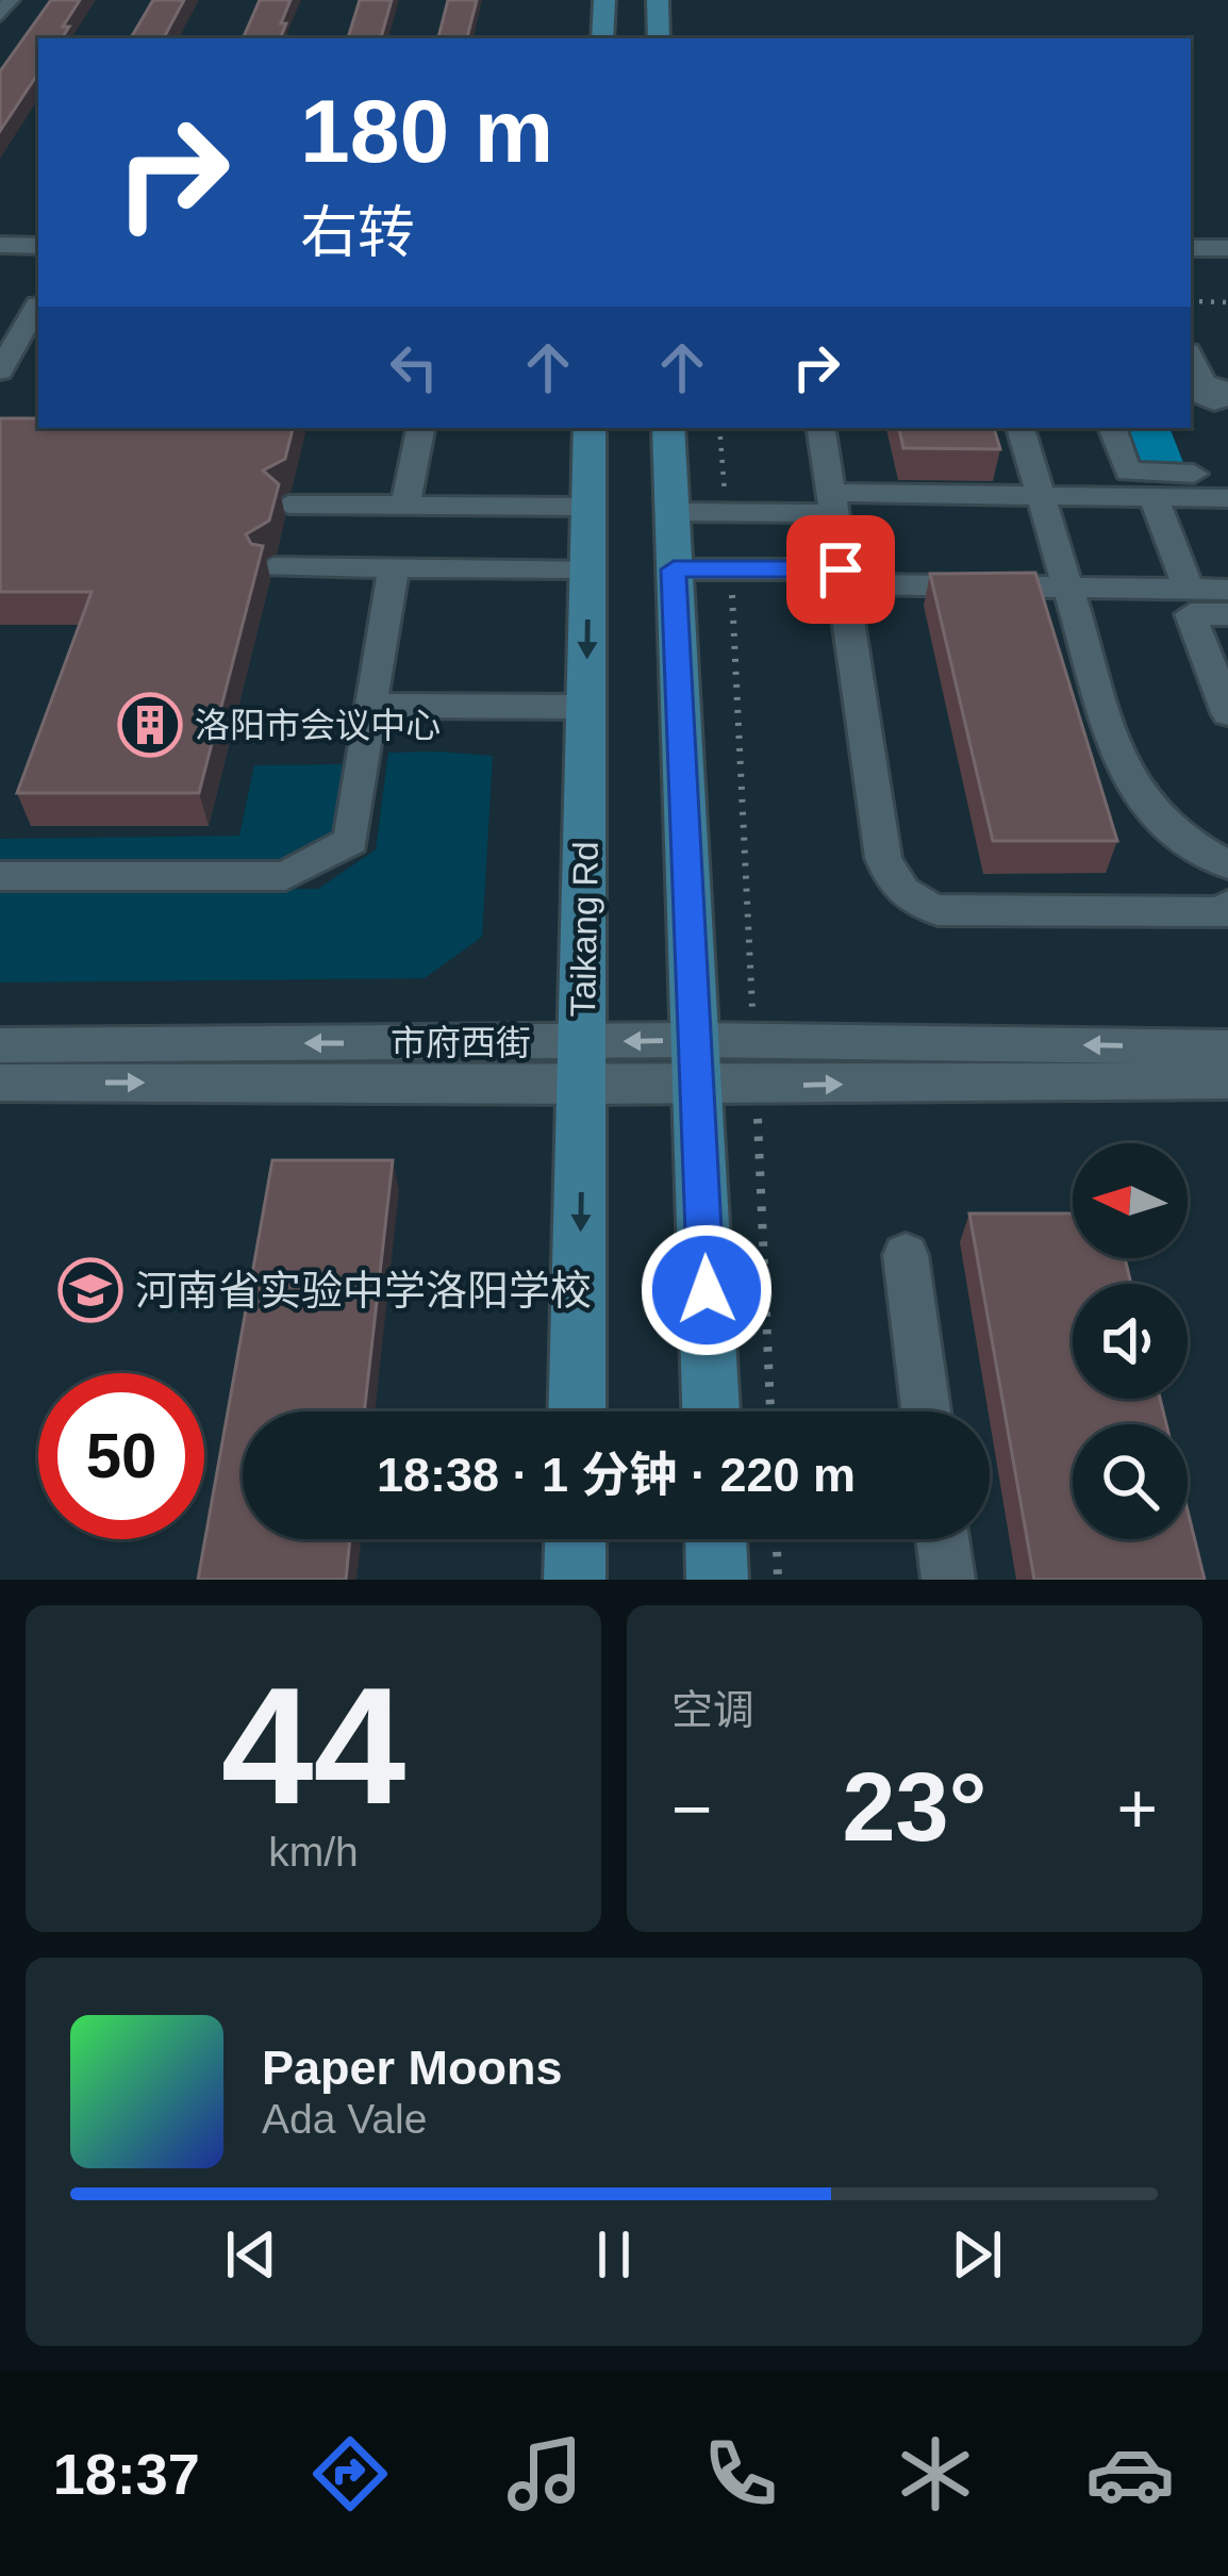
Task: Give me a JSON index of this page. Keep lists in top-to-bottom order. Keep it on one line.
{"streets":{"main road":["Taikang Rd"],"street":["市府西街"]},"crossings":[["Taikang Rd","市府西街"]],"places":{"building":["洛阳市会议中心"],"school or university":["河南省实验中学洛阳学校"]},"north":"left","page":{"turn":["180 m","右转"],"limit":"50","trip":"18:38 · 1 分钟 · 220 m","tile":[["44","km/h"],"空调"],"heat":["−","23°","+"],"song":["Paper Moons","Ada Vale"],"tabs":"18:37"}}
